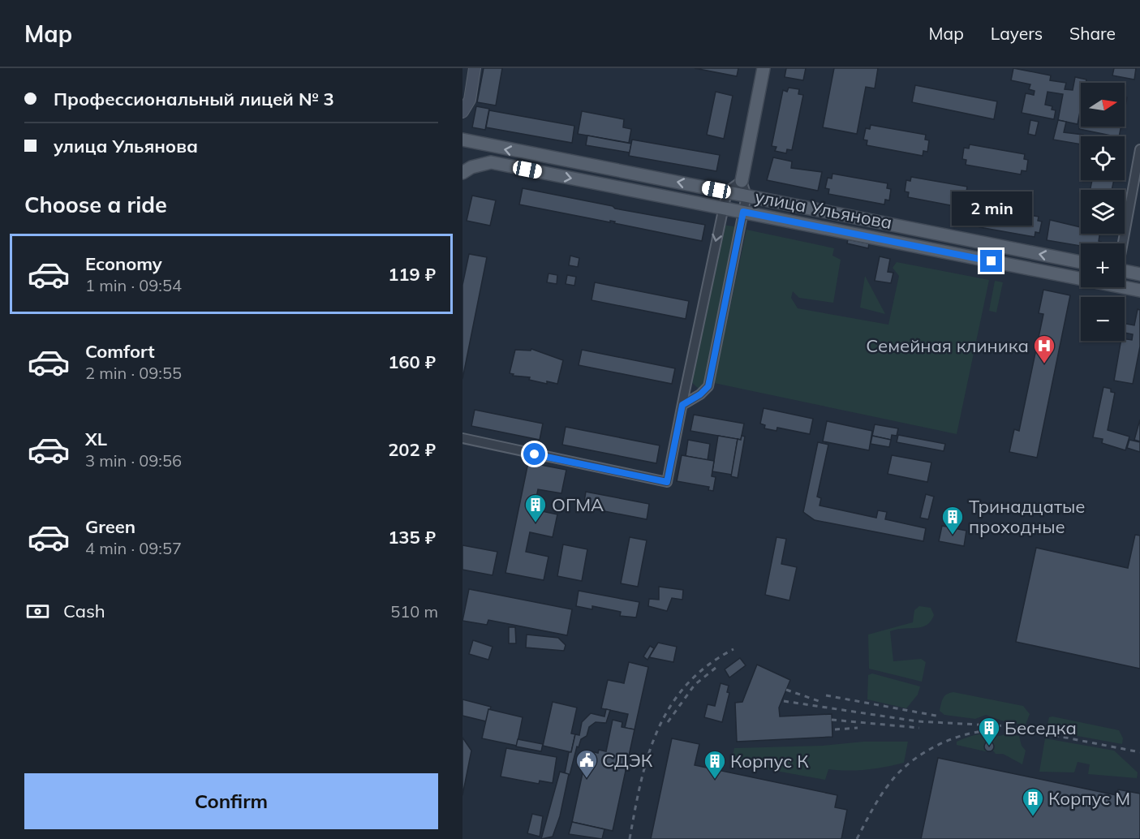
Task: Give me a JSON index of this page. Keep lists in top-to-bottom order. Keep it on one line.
{"streets":{"main road":["улица Ульянова"]},"places":{"hospital":["Семейная клиника"],"building":["ОГМА","Тринадцатые проходные","Беседка","Корпус К","Корпус М"],"public building":["СДЭК"]},"north":"right","page":{"header":"Map","nav":["Map","Layers","Share"],"banner":["Профессиональный лицей № 3","улица Ульянова"],"map_buttons":["+","−"],"heading":"Choose a ride","bubble":"2 min","list":[{"name":"Economy","note":"1 min · 09:54","value":"119 ₽"},{"name":"Comfort","note":"2 min · 09:55","value":"160 ₽"},{"name":"XL","note":"3 min · 09:56","value":"202 ₽"},{"name":"Green","note":"4 min · 09:57","value":"135 ₽"}],"pay":["Cash","510 m"],"buttons":"Confirm"}}
